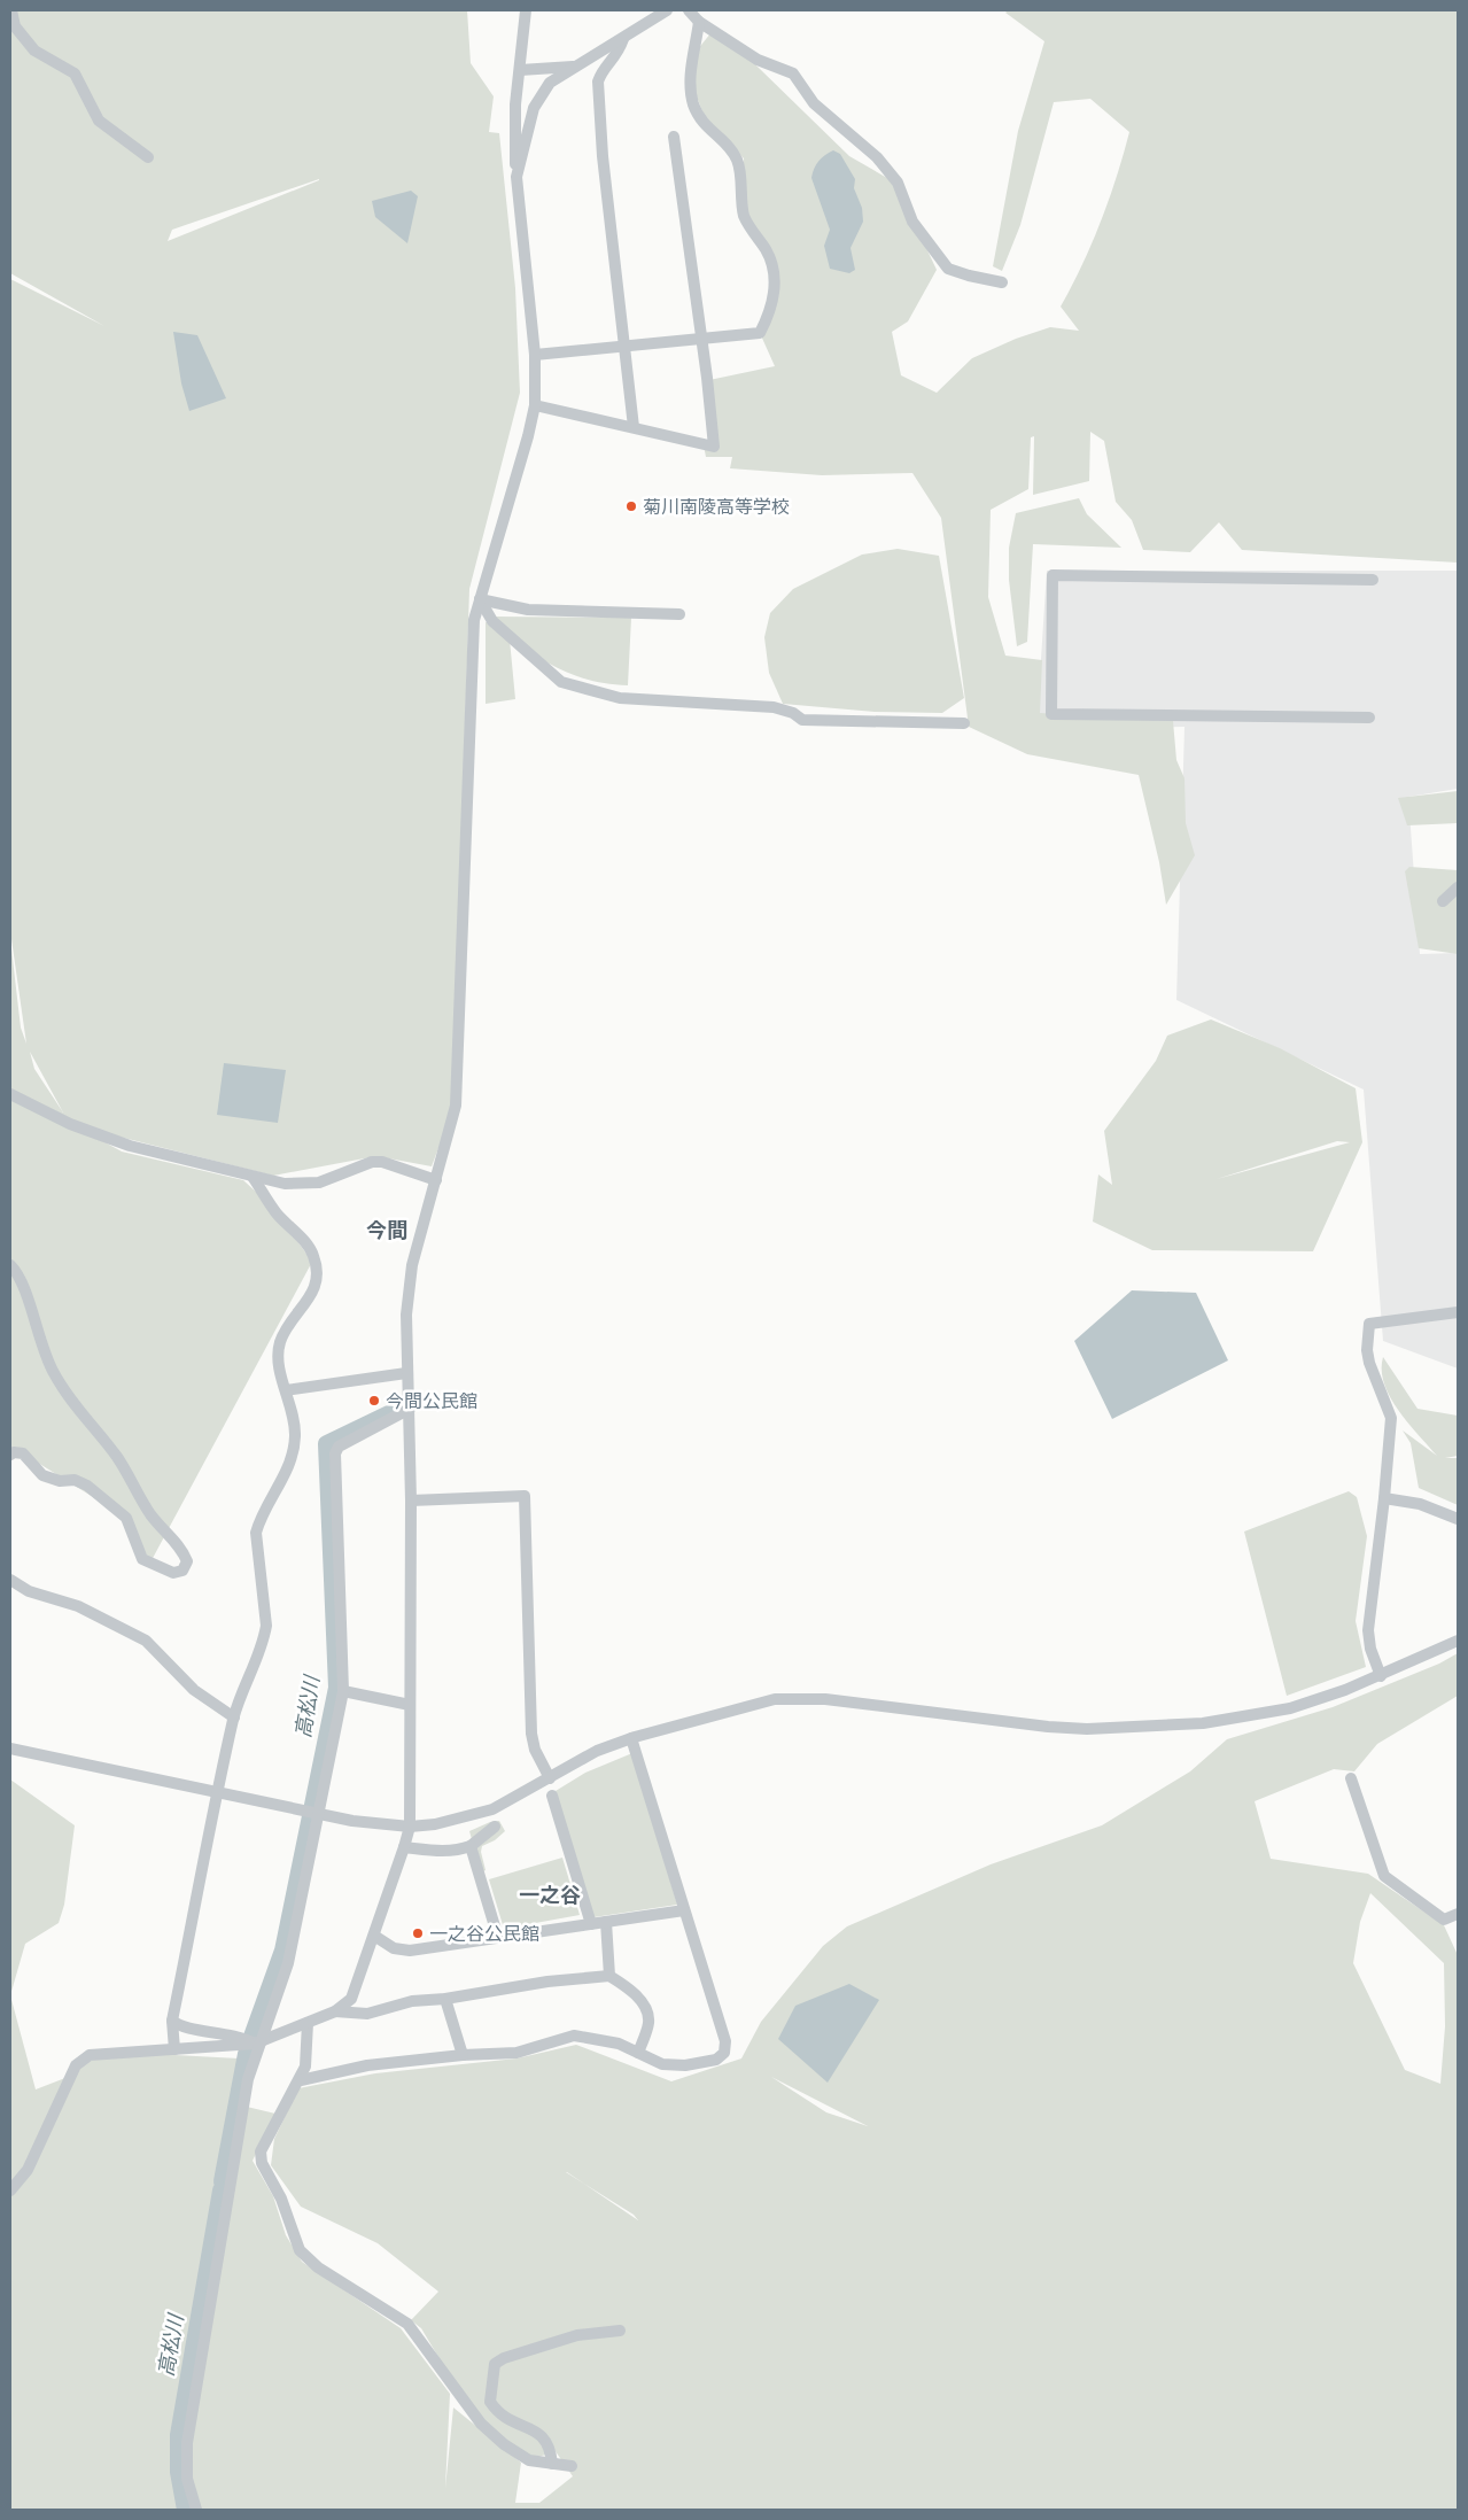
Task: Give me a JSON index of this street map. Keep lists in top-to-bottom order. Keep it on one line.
{"districts":["今間","一之谷"],"water":["高松川"],"places":["菊川南陵高等学校","今間公民館","一之谷公民館"]}
